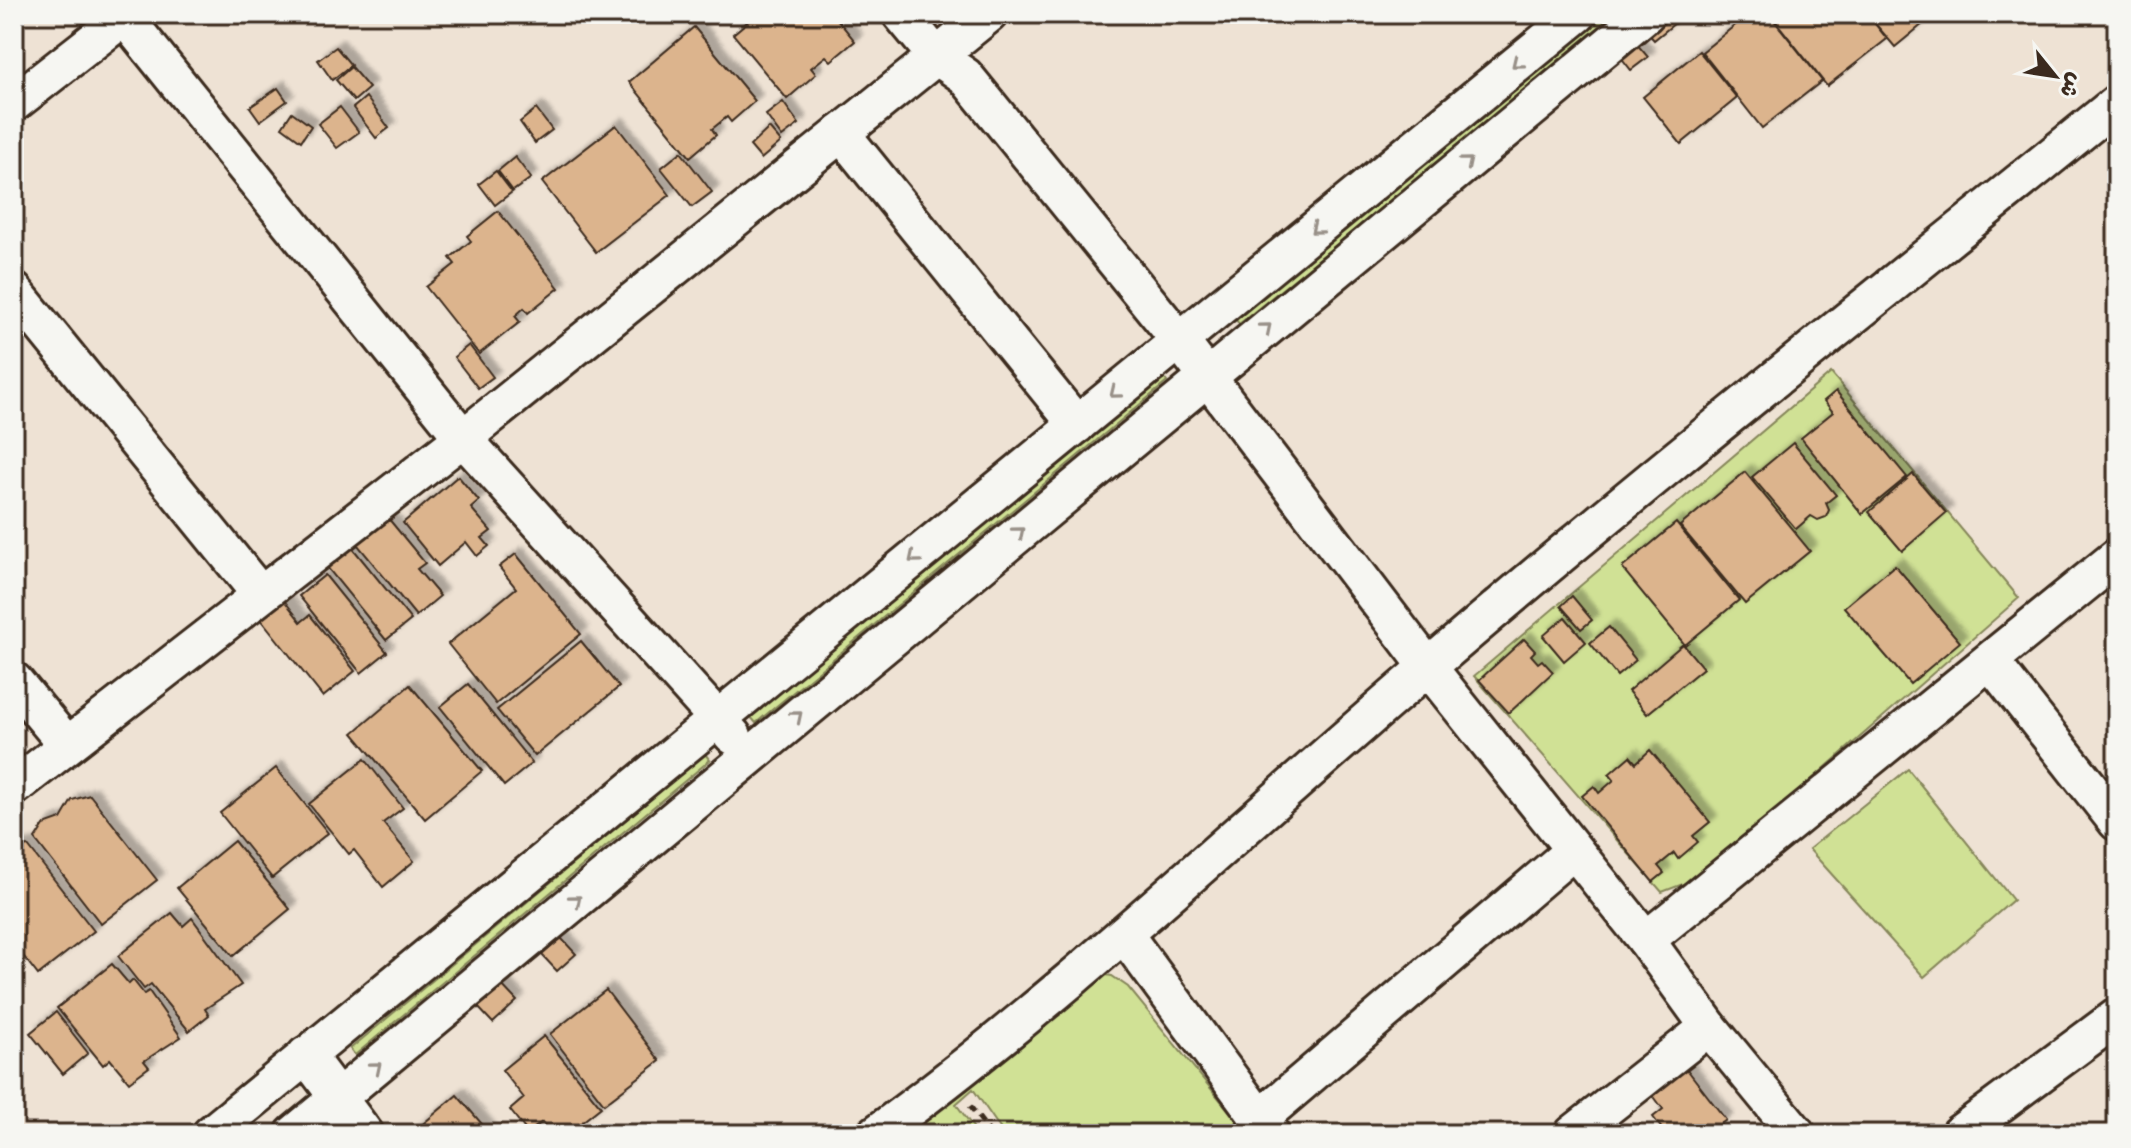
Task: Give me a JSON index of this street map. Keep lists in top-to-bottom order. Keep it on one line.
{"north":"bottom right"}
